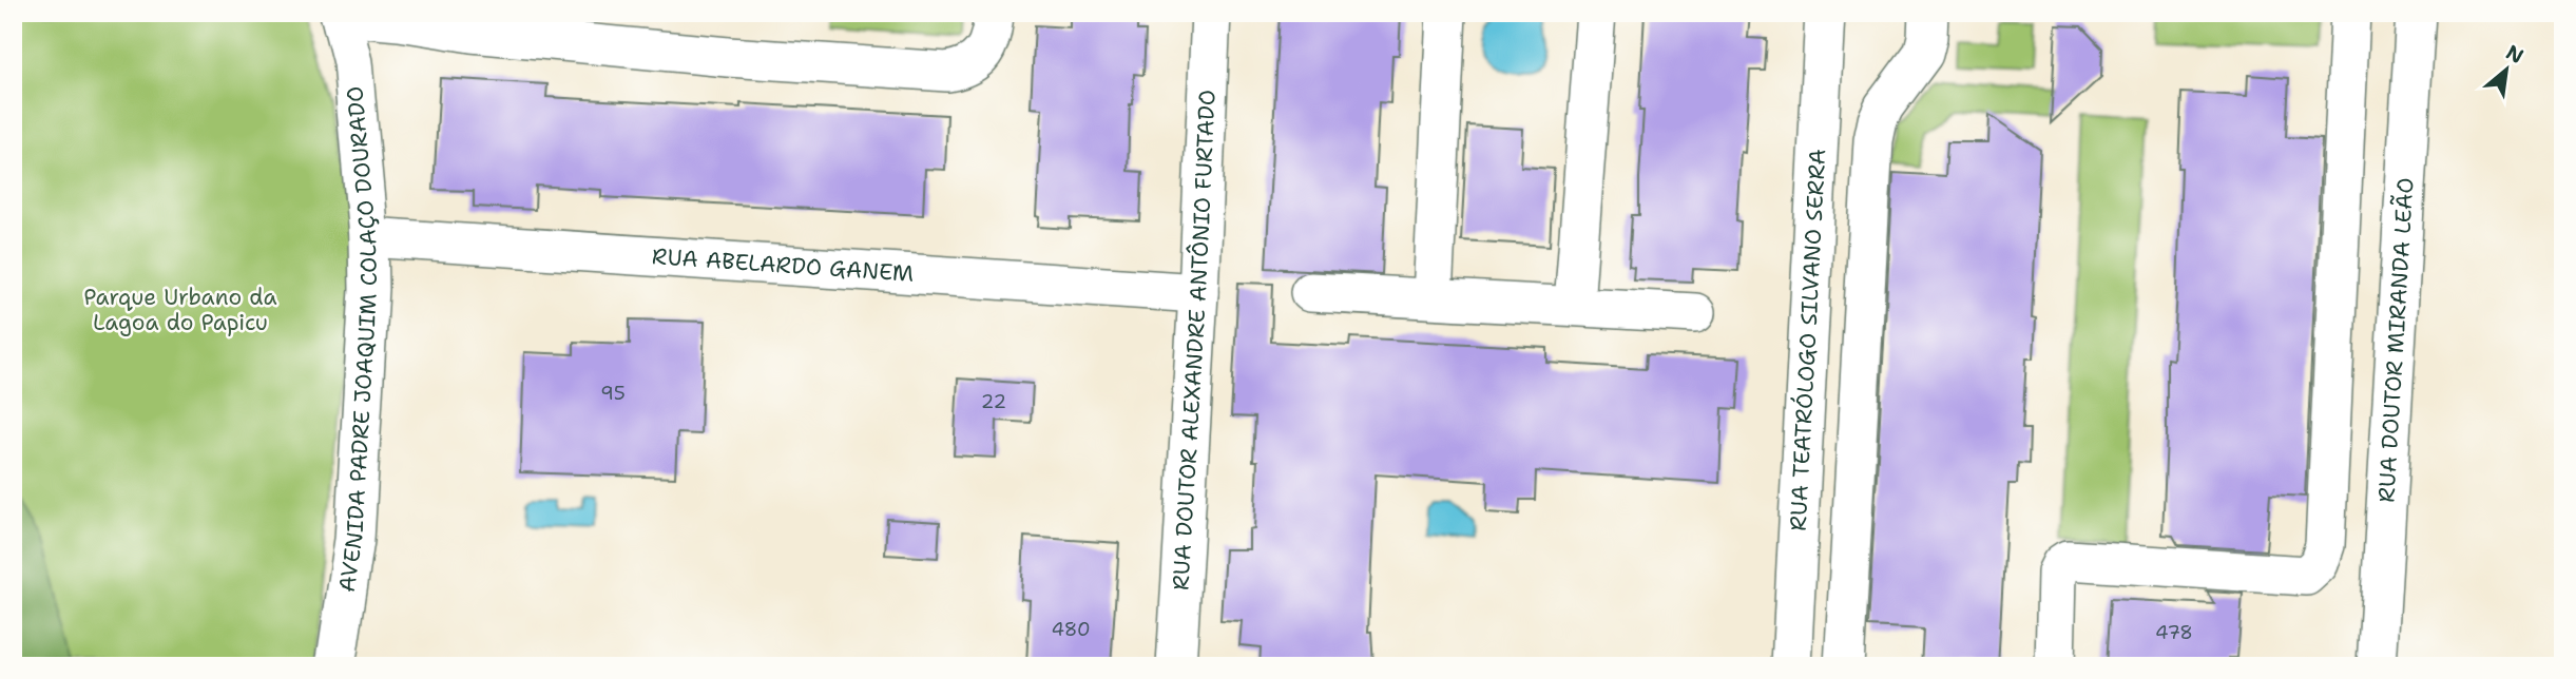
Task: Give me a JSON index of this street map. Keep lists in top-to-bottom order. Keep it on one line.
{"streets":{"street":["RUA ABELARDO GANEM","AVENIDA PADRE JOAQUIM COLAÇO DOURADO","RUA DOUTOR ALEXANDRE ANTÔNIO FURTADO","RUA TEATRÓLOGO SILVANO SERRA","RUA DOUTOR MIRANDA LEÃO"]},"crossings":[["RUA ABELARDO GANEM","AVENIDA PADRE JOAQUIM COLAÇO DOURADO"],["RUA ABELARDO GANEM","RUA DOUTOR ALEXANDRE ANTÔNIO FURTADO"]],"parks":["Parque Urbano da Lagoa do Papicu"],"house_numbers":["95","22","480","478"],"north":"top right"}
